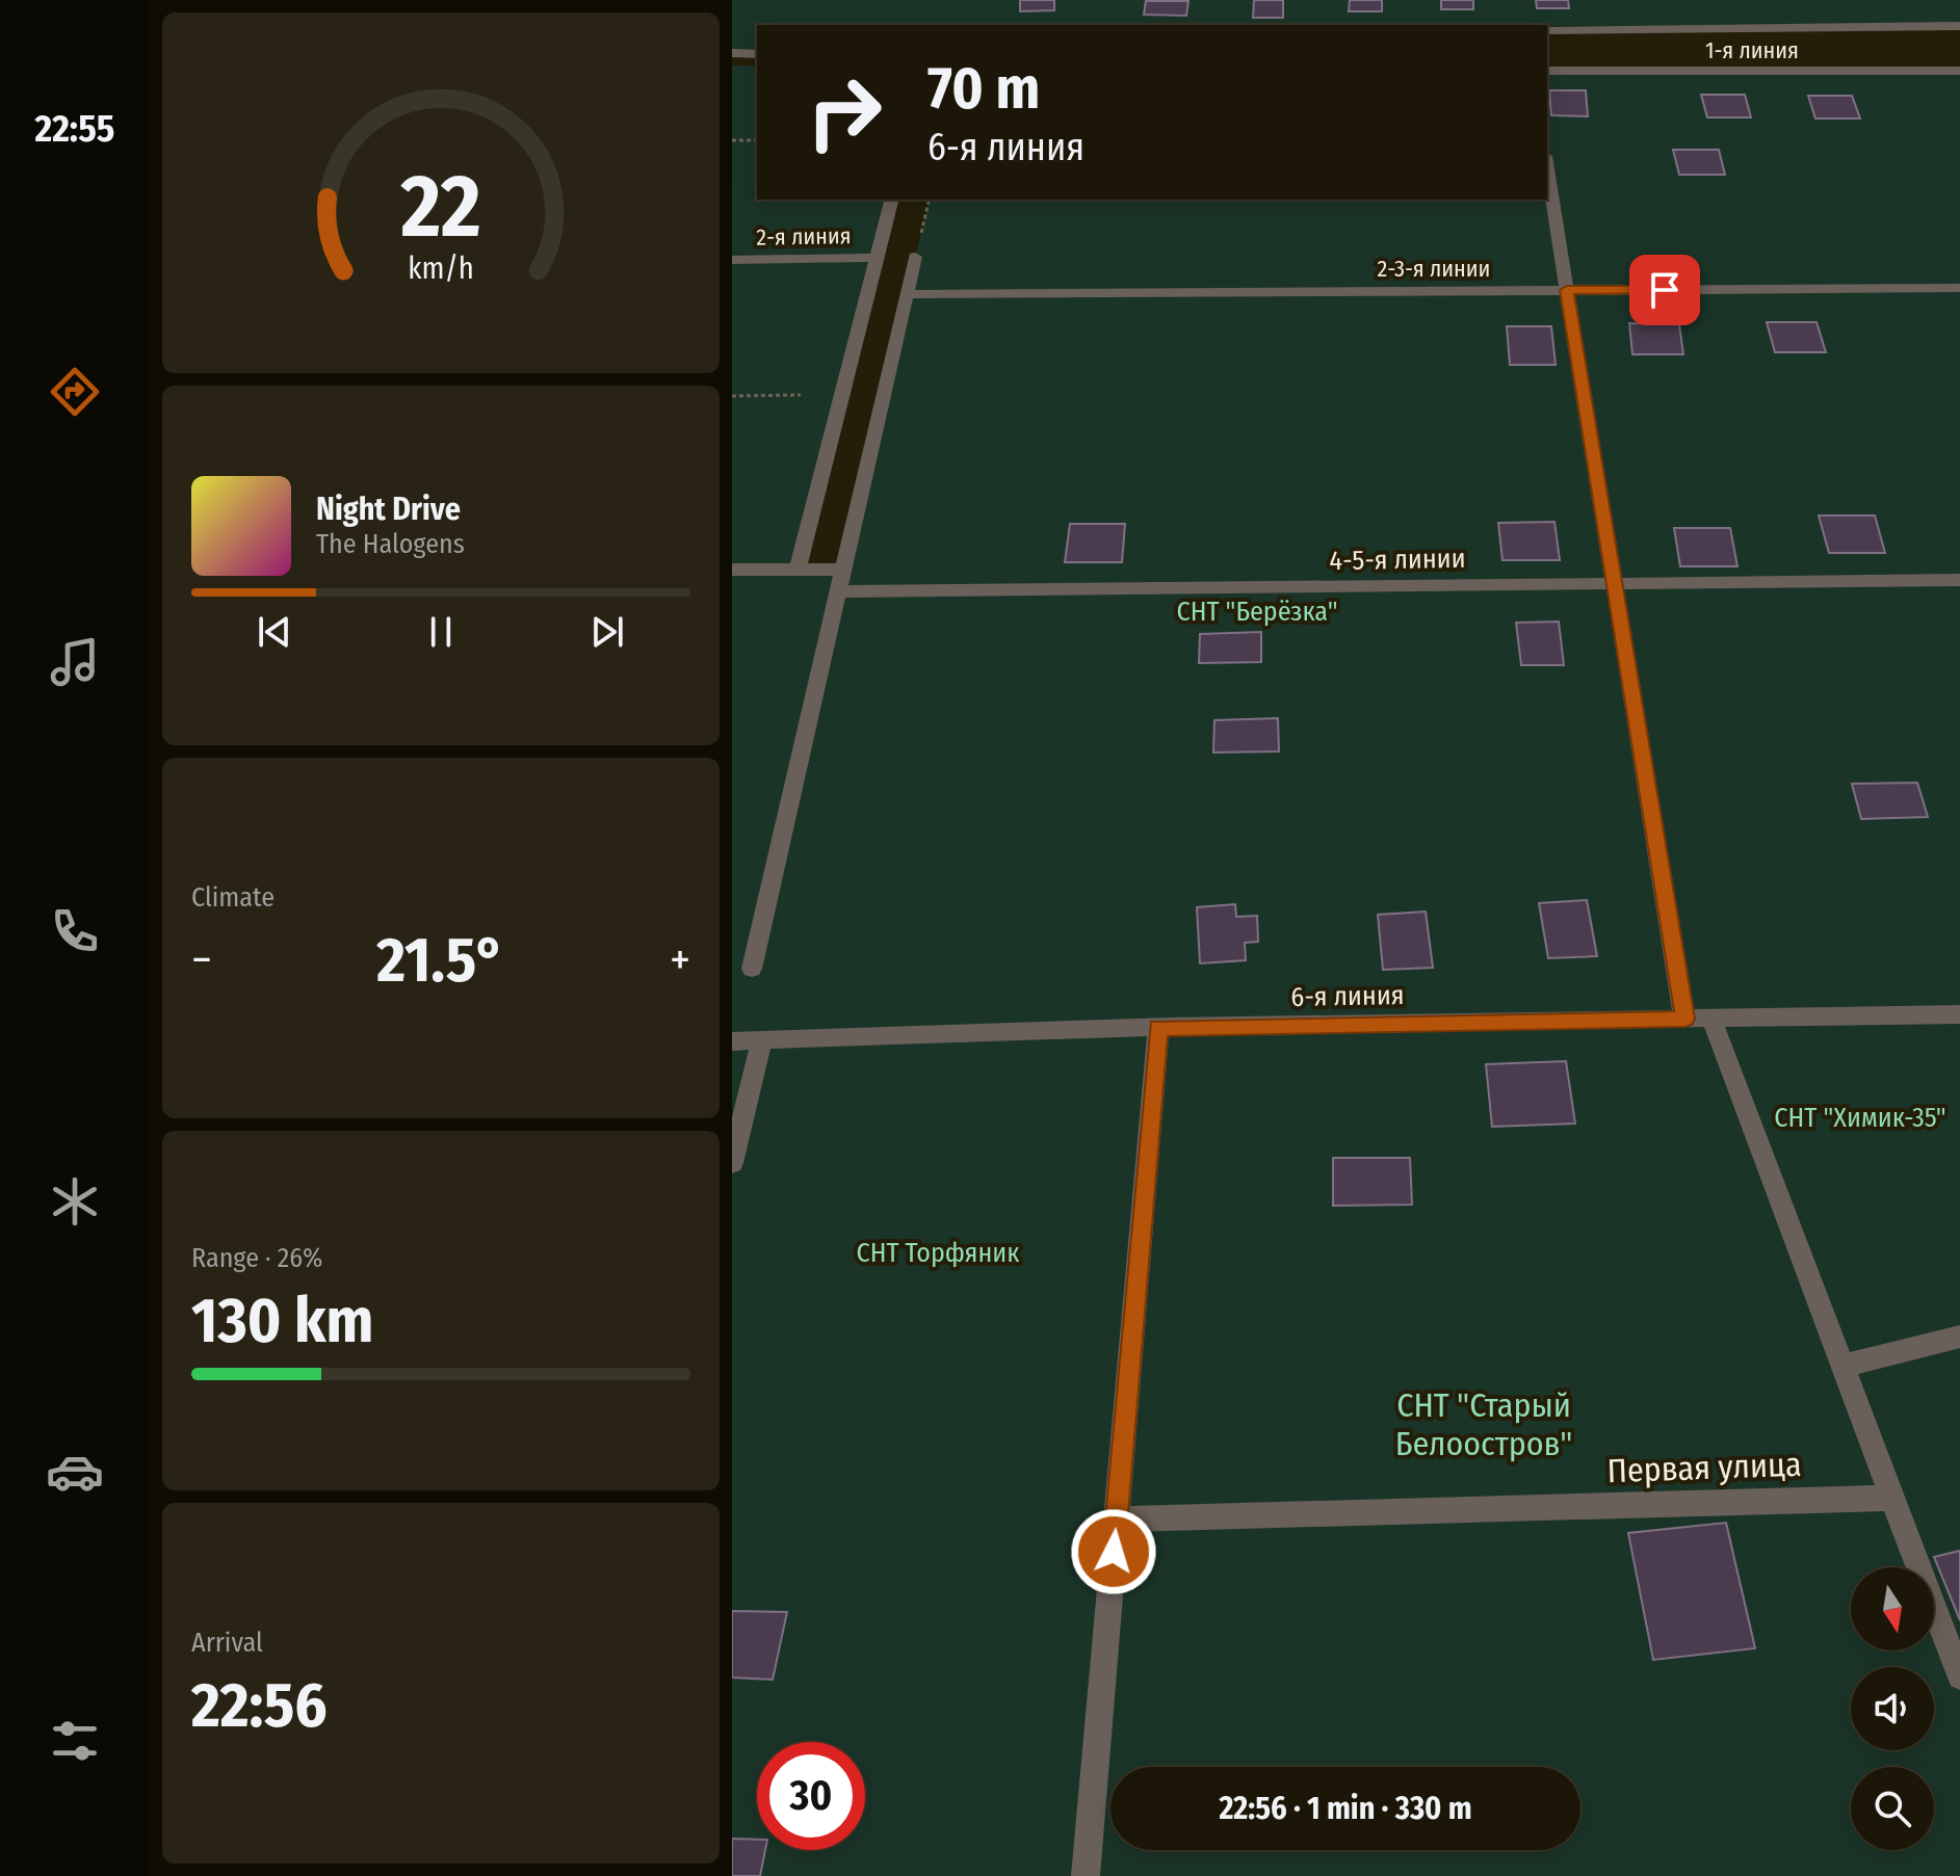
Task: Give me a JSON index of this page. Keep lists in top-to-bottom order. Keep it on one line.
{"streets":{"street":["1-я линия","2-я линия","2-3-я линии","4-5-я линии","6-я линия","Первая улица"]},"parks":["СНТ \"Берёзка\"","СНТ \"Химик-35\"","СНТ Торфяник","СНТ \"Старый Белоостров\""],"north":"bottom","page":{"tabs":"22:55","turn":["70 m","6-я линия"],"song":["Night Drive","The Halogens"],"tile":["Climate",["Range · 26%","130 km"],["Arrival","22:56"]],"heat":["−","21.5°","+"],"limit":"30","trip":"22:56 · 1 min · 330 m","gauge":["22","km/h"]}}
